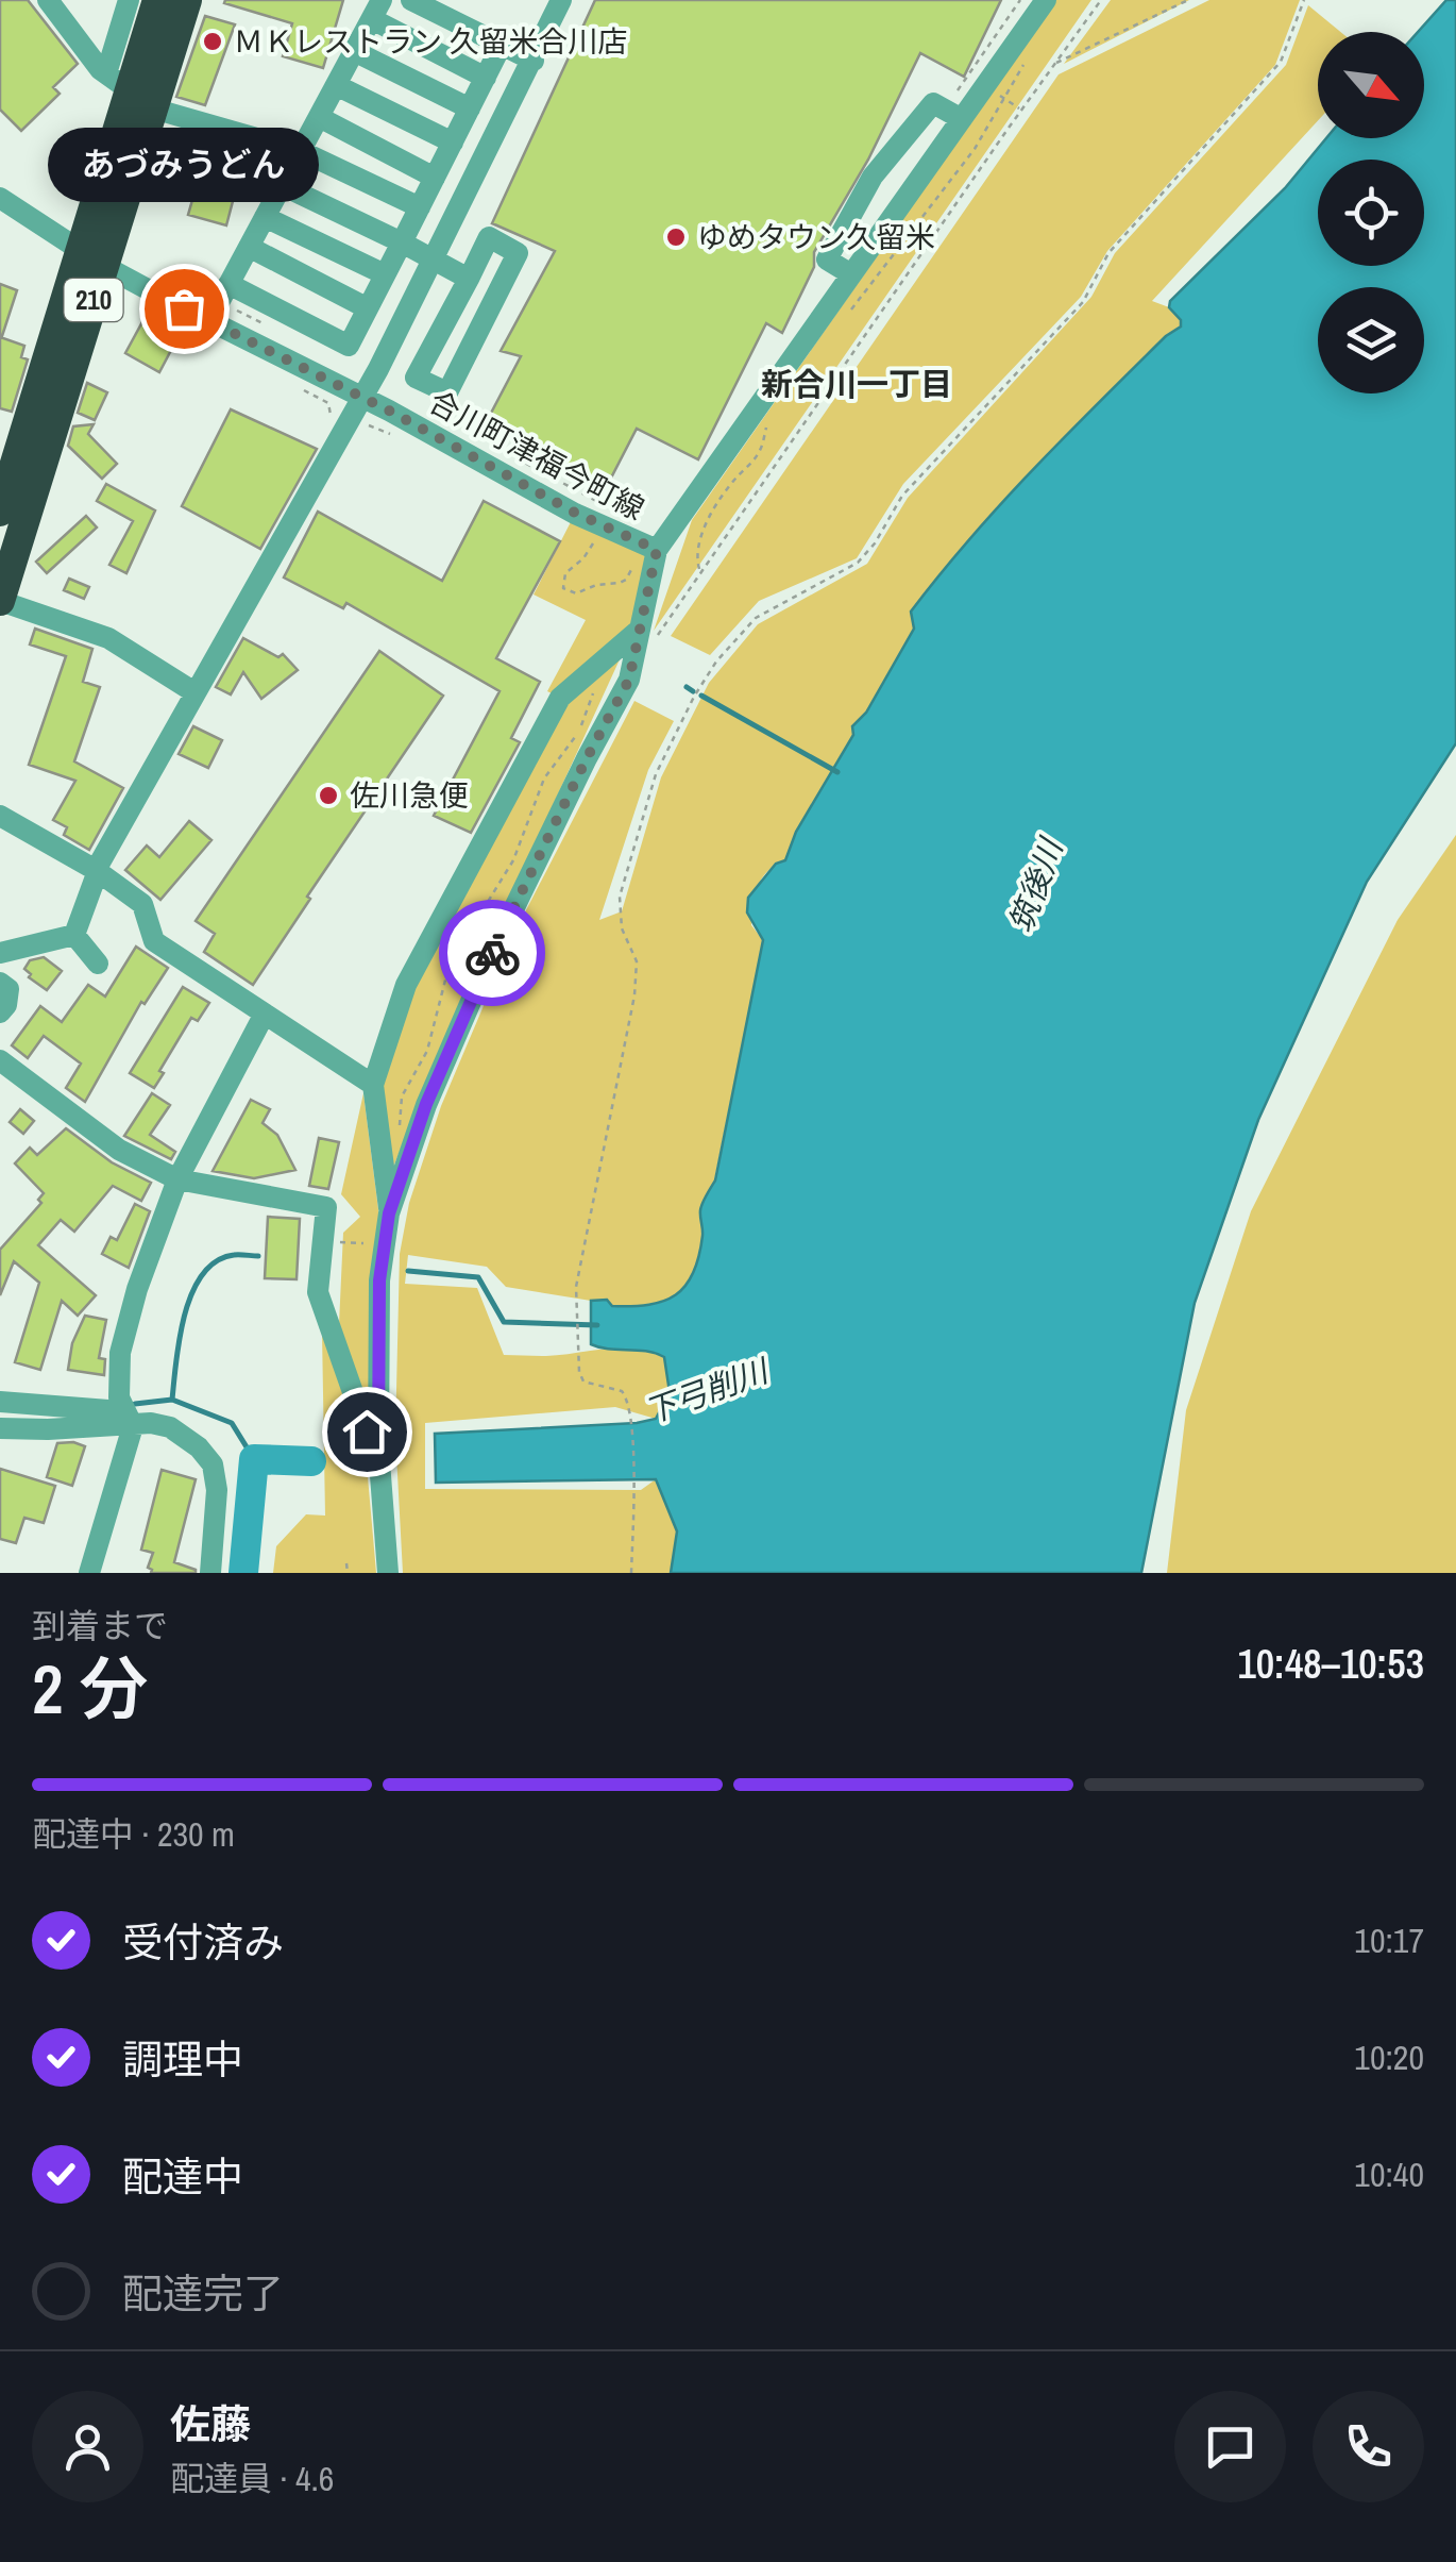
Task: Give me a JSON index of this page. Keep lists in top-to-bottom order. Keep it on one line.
{"streets":{"highway":["210"],"street":["合川町津福今町線"]},"crossings":[["210","合川町津福今町線"]],"districts":["新合川一丁目"],"water":["筑後川","下弓削川"],"places":["ＭＫレストラン 久留米合川店","ゆめタウン久留米","あづみうどん","佐川急便"],"north":"bottom right","page":{"bubble":"あづみうどん","heading":["2 分","到着まで","10:48–10:53"],"panel":["佐藤","配達員 · 4.6"],"bar":"配達中 · 230 m","list":[["受付済み","10:17"],["調理中","10:20"],["配達中","10:40"],"配達完了"]}}
